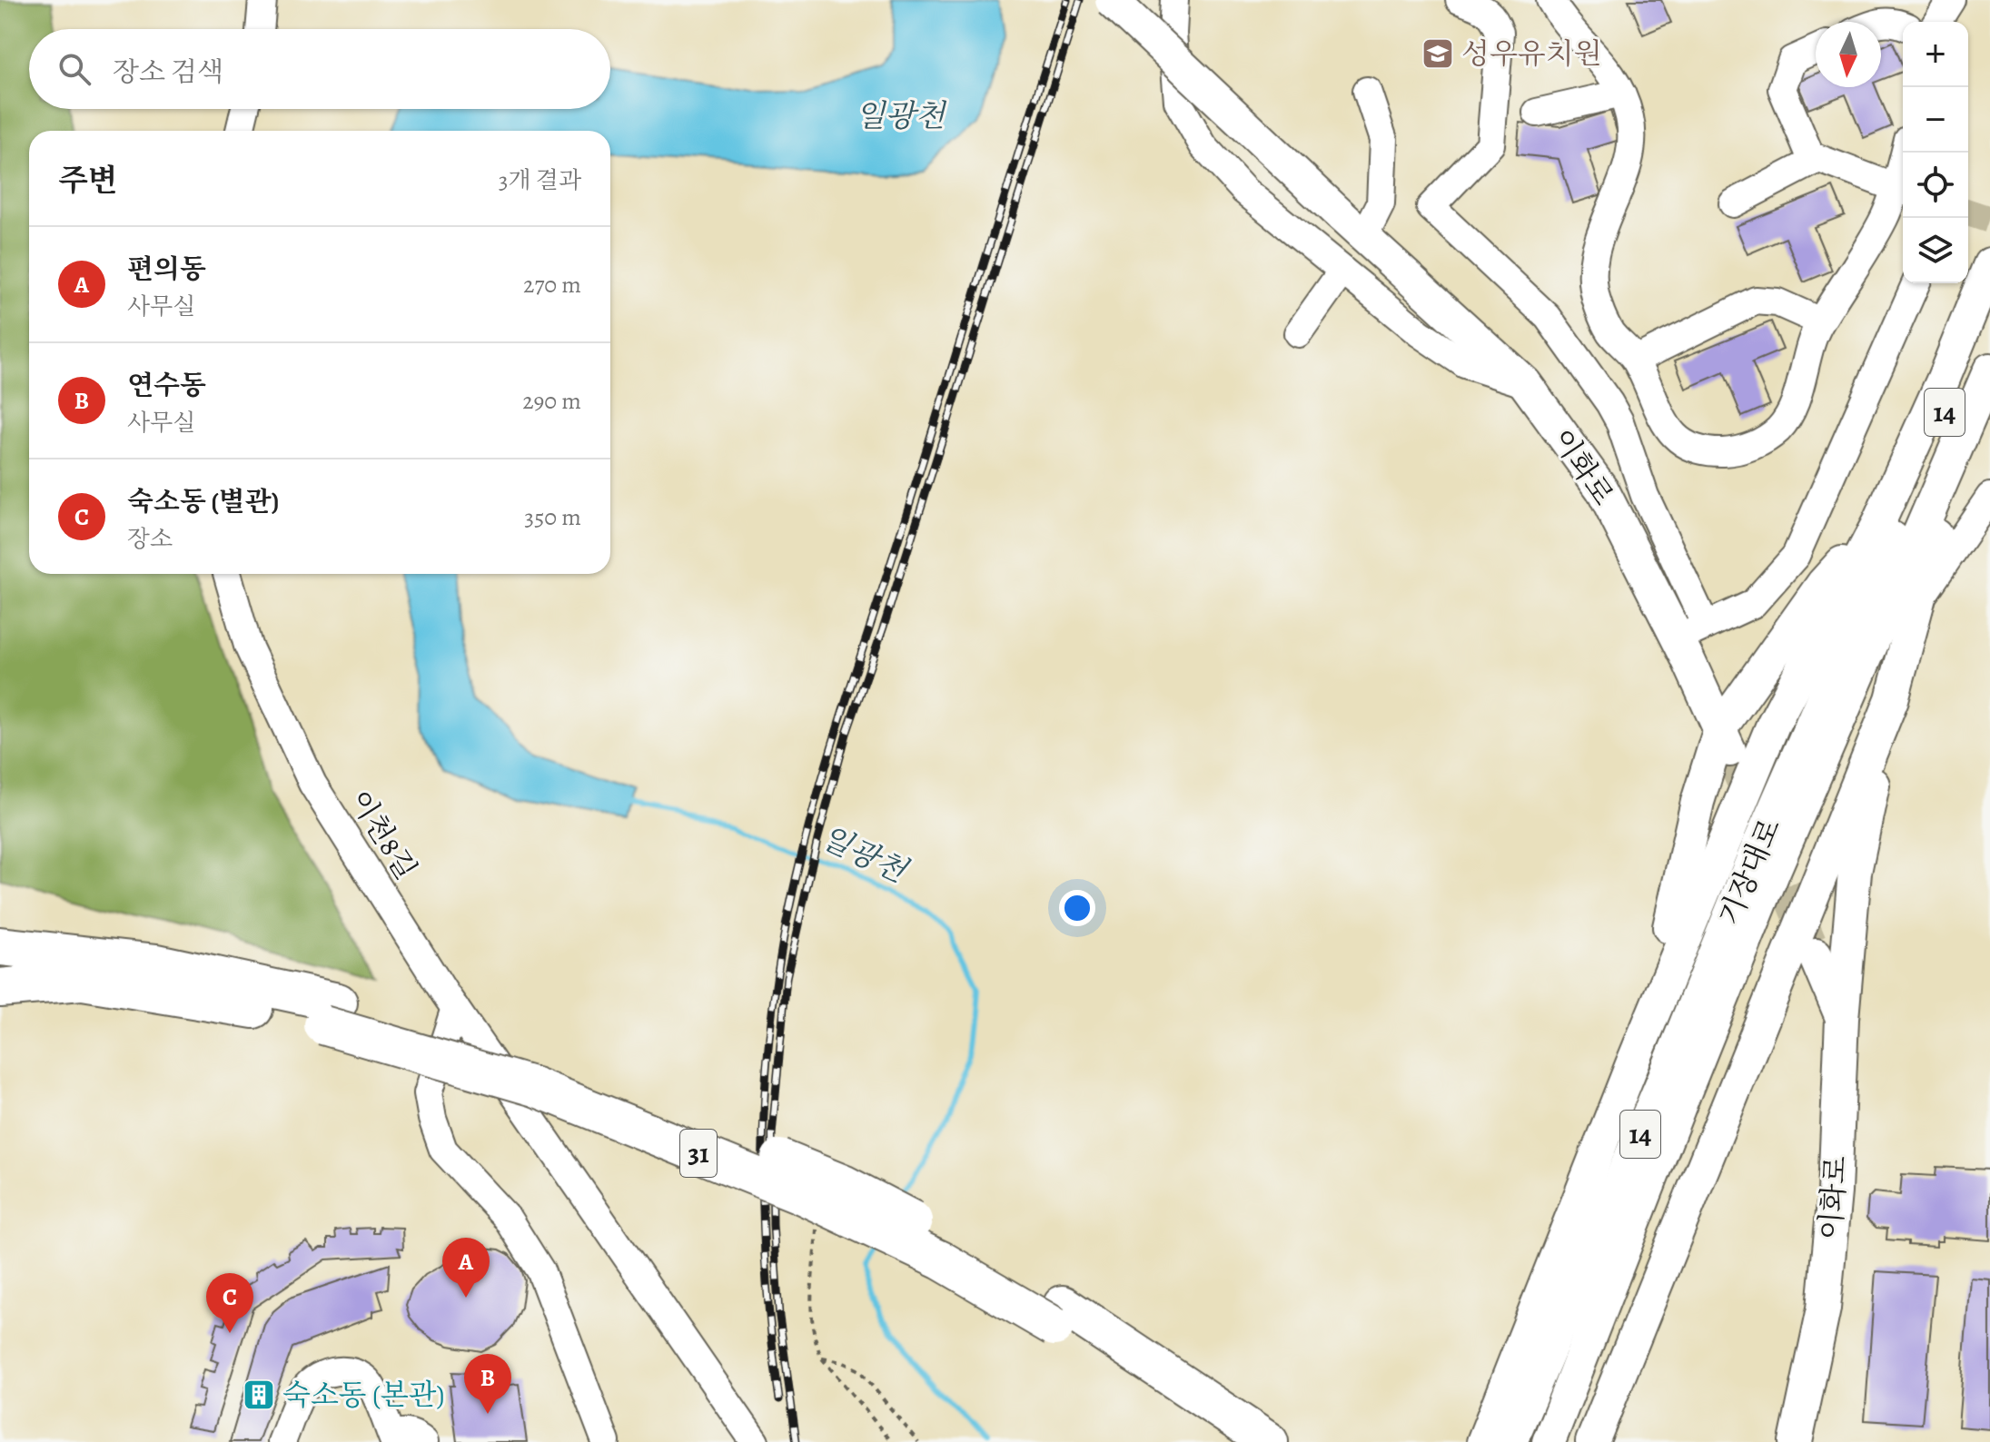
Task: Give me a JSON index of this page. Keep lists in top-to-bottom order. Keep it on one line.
{"streets":{"highway":["31"],"main road":["14","이화로","기장대로"],"street":["이천8길"]},"water":["일광천"],"places":{"school or university":["성우유치원"],"building":["숙소동 (본관)"]},"north":"bottom","page":{"map_buttons":["+","−"],"search":"장소 검색","heading":["주변","3개 결과"],"list":[{"mark":"A","name":"편의동","note":"사무실","value":"270 m"},{"mark":"B","name":"연수동","note":"사무실","value":"290 m"},{"mark":"C","name":"숙소동 (별관)","note":"장소","value":"350 m"}],"pins":["A","C","B"]}}
